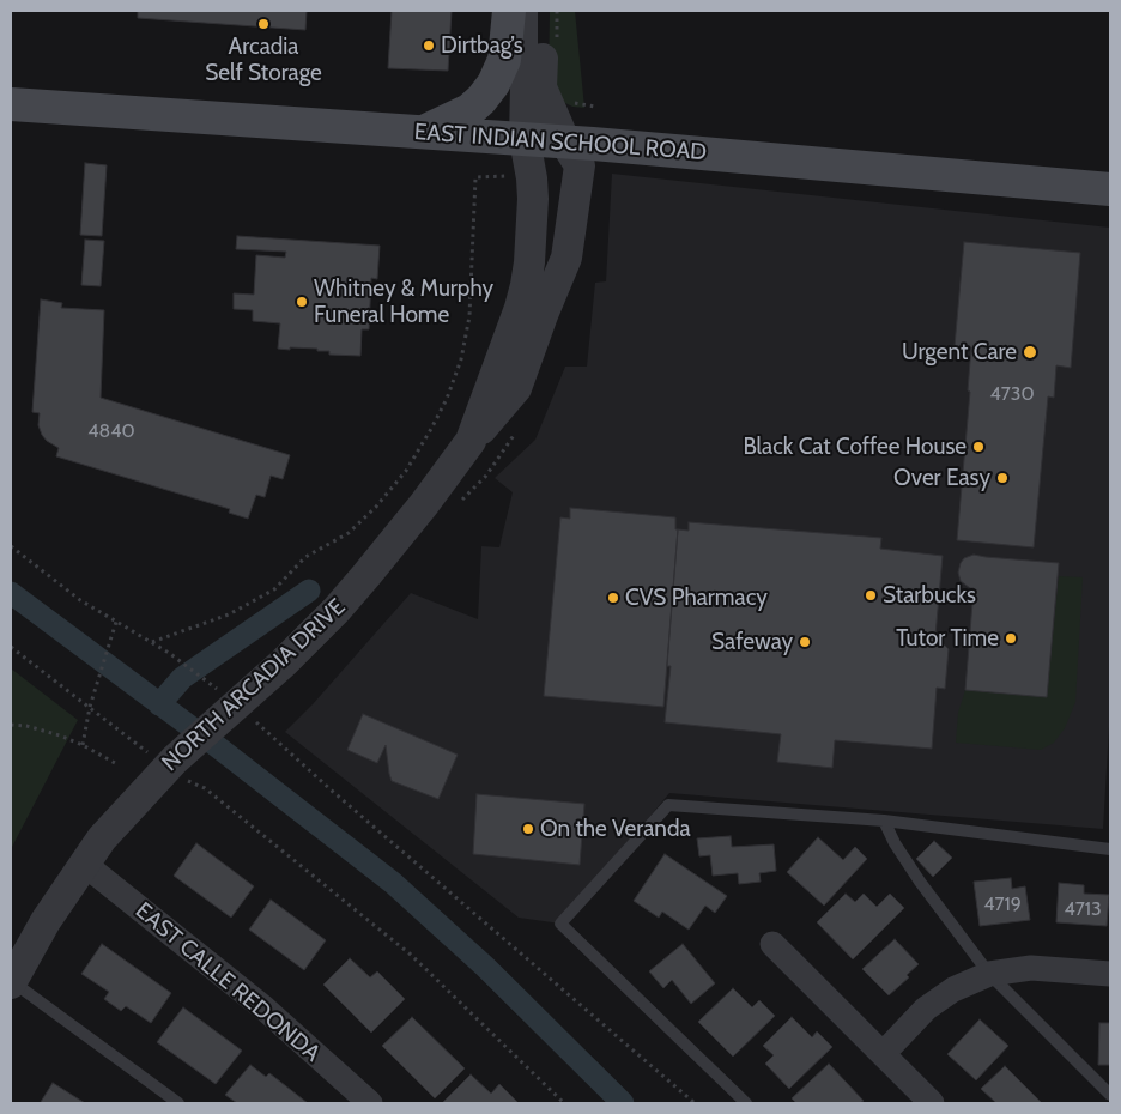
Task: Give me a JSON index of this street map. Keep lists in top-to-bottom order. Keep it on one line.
{"streets":{"main road":["EAST INDIAN SCHOOL ROAD"],"street":["NORTH ARCADIA DRIVE","EAST CALLE REDONDA"]},"crossings":[["EAST INDIAN SCHOOL ROAD","NORTH ARCADIA DRIVE"],["NORTH ARCADIA DRIVE","EAST CALLE REDONDA"]],"places":["Arcadia Self Storage","Dirtbag’s","Whitney & Murphy Funeral Home","Urgent Care","Black Cat Coffee House","Over Easy","Starbucks","CVS Pharmacy","Tutor Time","Safeway","On the Veranda"],"house_numbers":["4730","4840","4719","4713"]}
